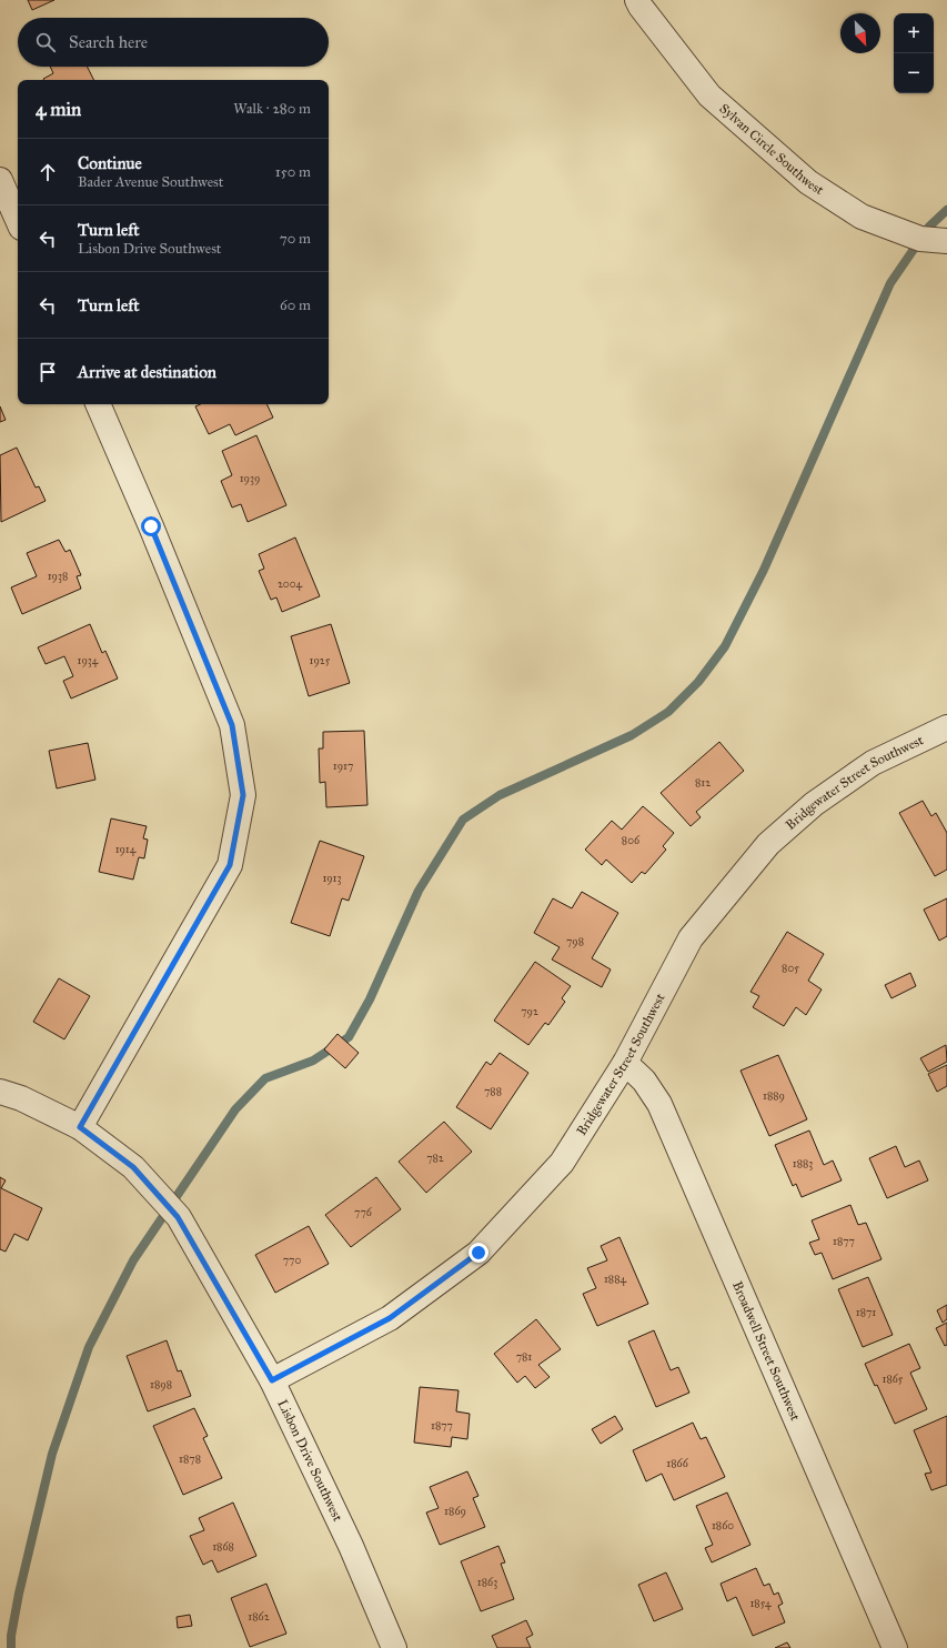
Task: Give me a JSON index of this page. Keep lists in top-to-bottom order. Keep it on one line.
{"streets":{"street":["Sylvan Circle Southwest","Bridgewater Street Southwest","Broadwell Street Southwest","Lisbon Drive Southwest"]},"crossings":[["Bridgewater Street Southwest","Broadwell Street Southwest"],["Bridgewater Street Southwest","Lisbon Drive Southwest"]],"house_numbers":["1939","1938","2004","1934","1925","1917","812","806","1914","1913","798","805","792","788","1889","782","1883","776","1877","770","1884","1871","781","1865","1898","1877","1878","1866","1869","1860","1868","1863","1854","1862"],"north":"bottom right","page":{"map_buttons":["+","−"],"search":"Search here","heading":["4 min","Walk · 280 m"],"list":[["Continue","Bader Avenue Southwest","150 m"],["Turn left","Lisbon Drive Southwest","70 m"],["Turn left","60 m"],"Arrive at destination"]}}
